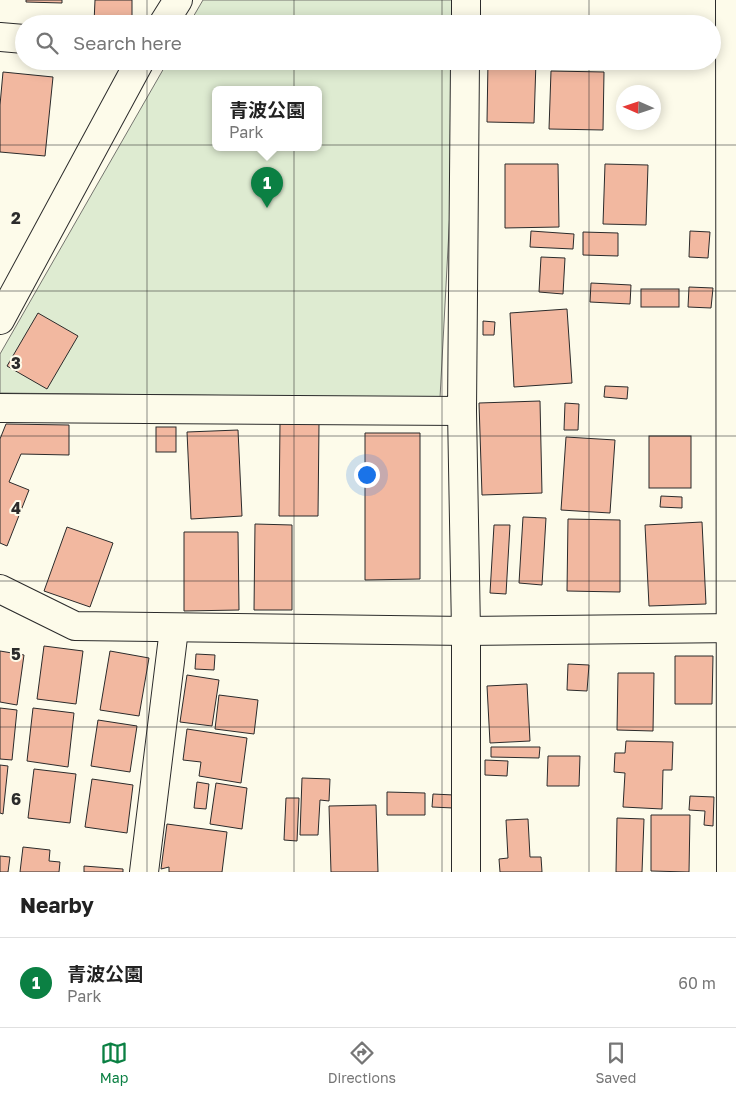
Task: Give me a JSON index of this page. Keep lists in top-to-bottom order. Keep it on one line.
{"north":"left","page":{"search":"Search here","popup":["青波公園","Park"],"pins":"1","heading":"Nearby","list":[{"mark":"1","name":"青波公園","note":"Park","value":"60 m"}],"nav":["Map","Directions","Saved"]},"grid":{"rows":["2","3","4","5","6"]}}
